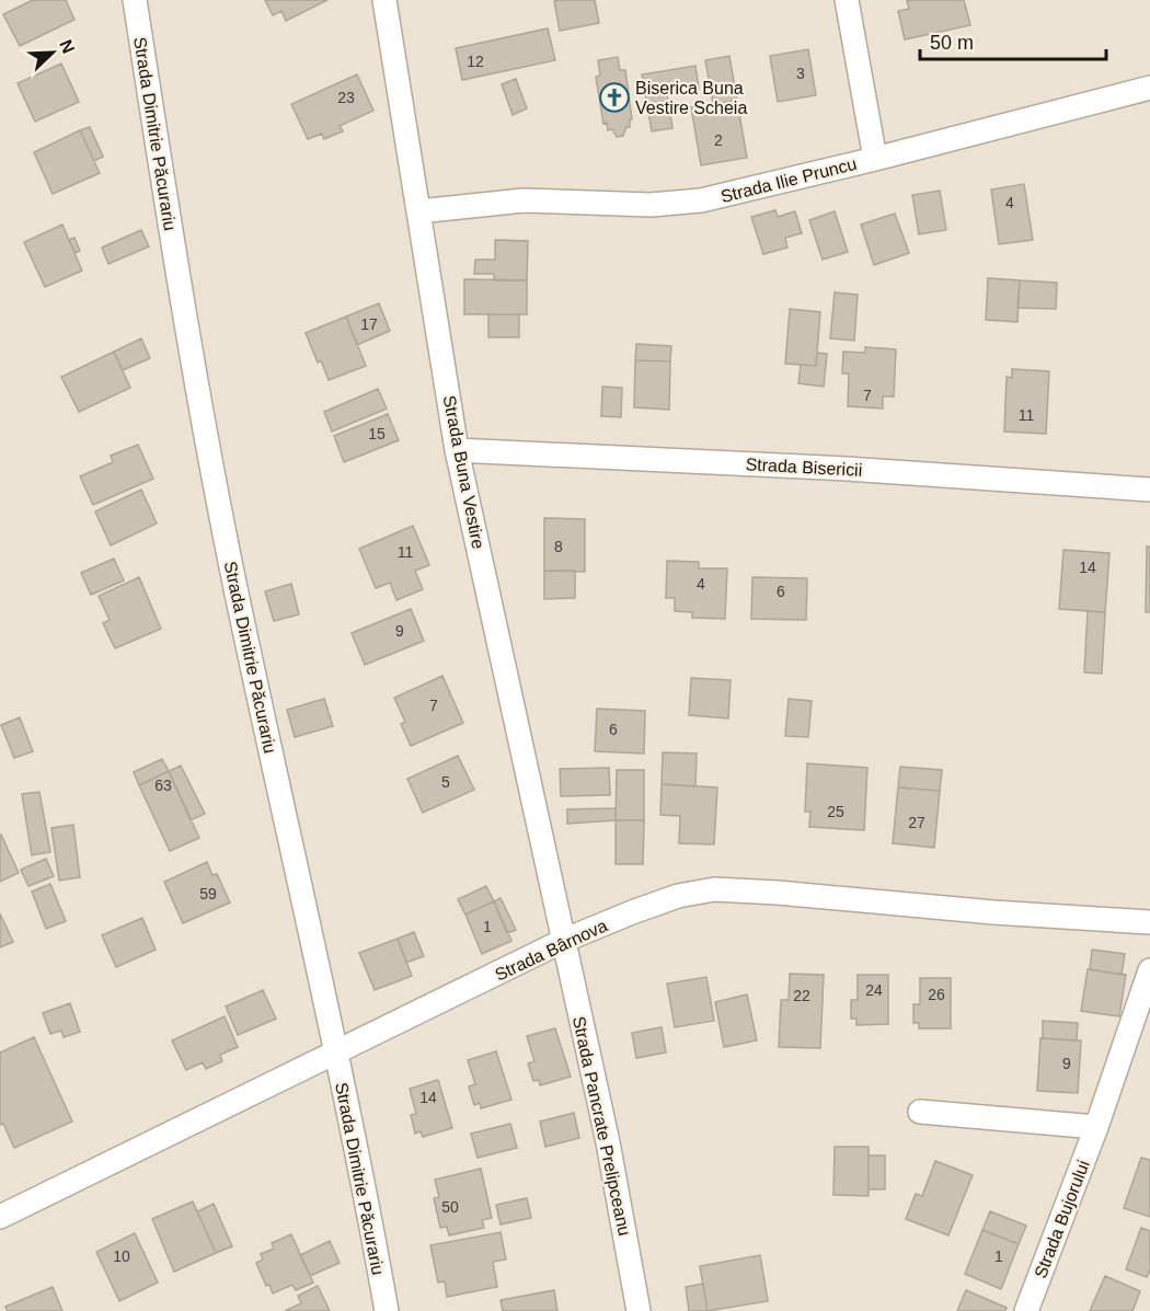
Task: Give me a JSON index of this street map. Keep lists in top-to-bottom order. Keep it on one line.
{"streets":{"street":["Strada Dimitrie Păcurariu","Strada Ilie Pruncu","Strada Bisericii","Strada Buna Vestire","Strada Bârnova","Strada Pancrate Prelipceanu","Strada Bujorului"]},"crossings":[["Strada Dimitrie Păcurariu","Strada Bârnova"],["Strada Ilie Pruncu","Strada Buna Vestire"],["Strada Bisericii","Strada Buna Vestire"],["Strada Buna Vestire","Strada Bârnova"],["Strada Buna Vestire","Strada Pancrate Prelipceanu"],["Strada Bârnova","Strada Pancrate Prelipceanu"]],"places":{"church":["Biserica Buna Vestire Scheia"]},"house_numbers":["12","3","23","2","4","17","7","11","15","8","11","14","4","6","9","7","6","5","63","25","27","59","1","24","26","22","9","14","50","10","1"],"scale_bar":"50 m","north":"top right"}
